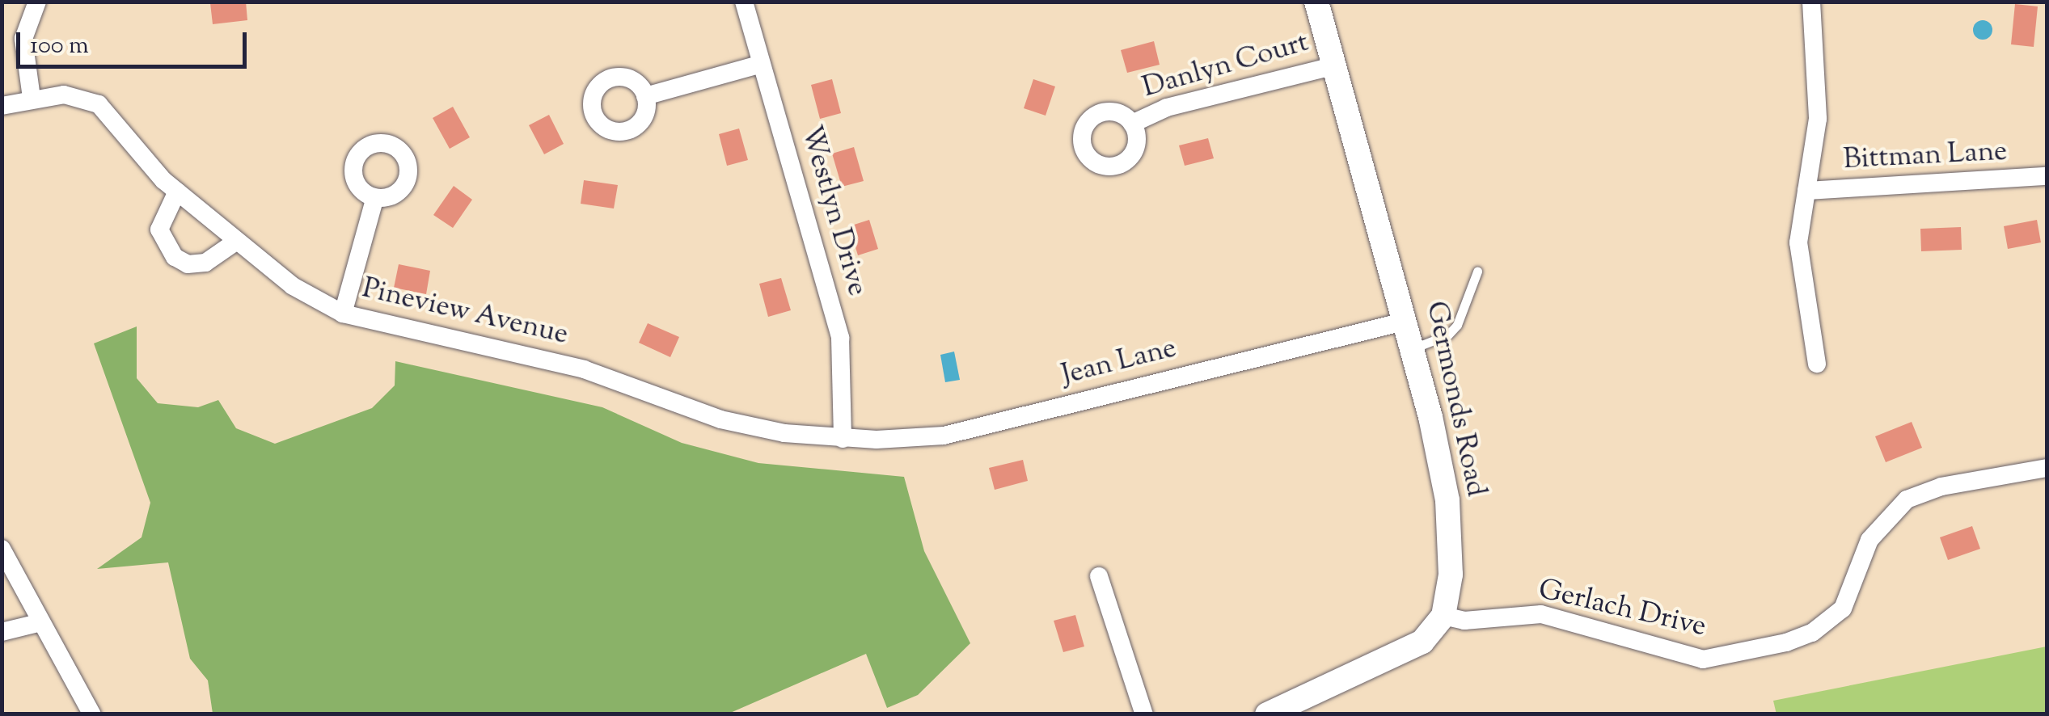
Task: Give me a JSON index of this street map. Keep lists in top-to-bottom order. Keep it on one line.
{"streets":{"street":["Danlyn Court","Bittman Lane","Westlyn Drive","Pineview Avenue","Jean Lane","Germonds Road","Gerlach Drive"]},"crossings":[["Danlyn Court","Germonds Road"],["Westlyn Drive","Pineview Avenue"],["Westlyn Drive","Jean Lane"],["Pineview Avenue","Jean Lane"],["Jean Lane","Germonds Road"],["Germonds Road","Gerlach Drive"]],"scale_bar":"100 m"}
